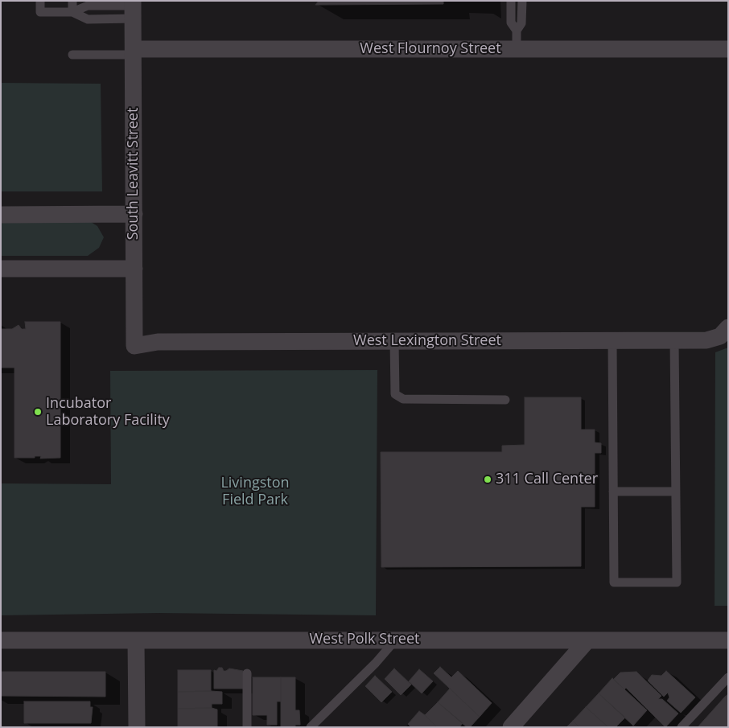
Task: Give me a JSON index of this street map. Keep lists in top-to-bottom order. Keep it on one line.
{"streets":{"street":["West Flournoy Street","South Leavitt Street","West Lexington Street","West Polk Street"]},"crossings":[["West Flournoy Street","South Leavitt Street"],["South Leavitt Street","West Lexington Street"]],"parks":["Livingston Field Park"],"places":["Incubator Laboratory Facility","311 Call Center"]}
